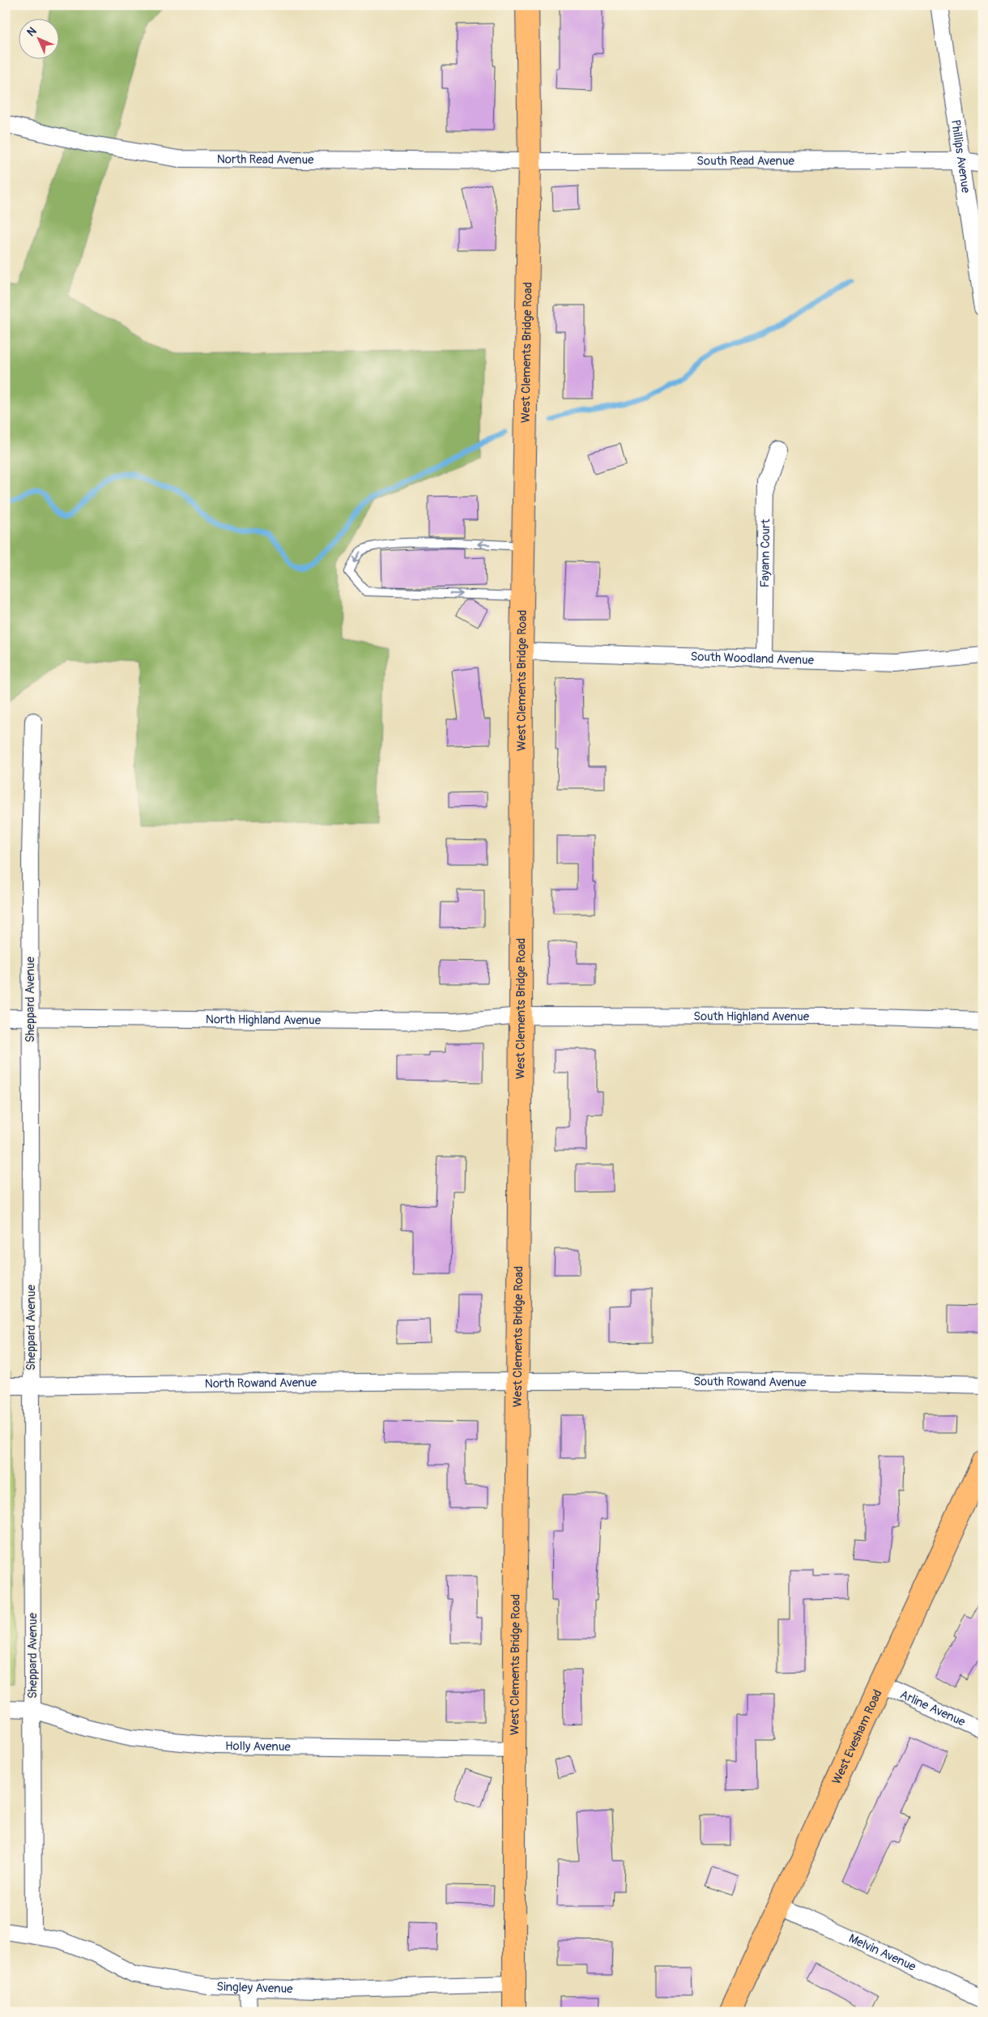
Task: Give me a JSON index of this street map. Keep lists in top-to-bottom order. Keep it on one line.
{"streets":{"main road":["West Clements Bridge Road","West Evesham Road"],"street":["Phillips Avenue","North Read Avenue","South Read Avenue","Fayann Court","South Woodland Avenue","Sheppard Avenue","South Highland Avenue","North Highland Avenue","South Rowand Avenue","North Rowand Avenue","Arline Avenue","Holly Avenue","Melvin Avenue","Singley Avenue"]},"crossings":[["Phillips Avenue","South Read Avenue"],["North Read Avenue","South Read Avenue"],["North Read Avenue","West Clements Bridge Road"],["South Read Avenue","West Clements Bridge Road"],["West Clements Bridge Road","South Woodland Avenue"],["West Clements Bridge Road","South Highland Avenue"],["West Clements Bridge Road","North Highland Avenue"],["West Clements Bridge Road","South Rowand Avenue"],["West Clements Bridge Road","North Rowand Avenue"],["West Clements Bridge Road","Holly Avenue"],["West Clements Bridge Road","Singley Avenue"],["Fayann Court","South Woodland Avenue"],["Sheppard Avenue","North Highland Avenue"],["Sheppard Avenue","North Rowand Avenue"],["Sheppard Avenue","Holly Avenue"],["Sheppard Avenue","Singley Avenue"],["South Highland Avenue","North Highland Avenue"],["South Rowand Avenue","North Rowand Avenue"],["Arline Avenue","West Evesham Road"],["West Evesham Road","Melvin Avenue"]],"north":"top left"}
